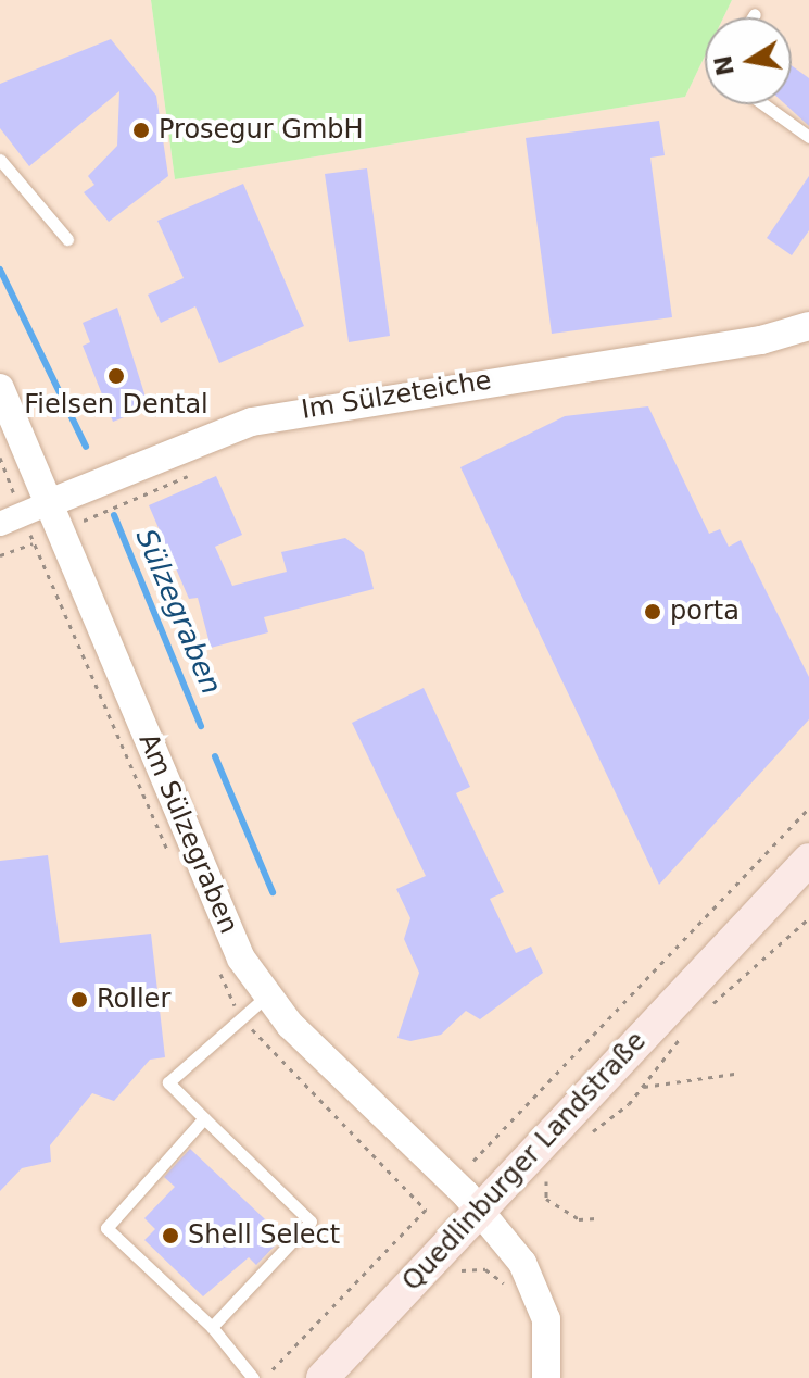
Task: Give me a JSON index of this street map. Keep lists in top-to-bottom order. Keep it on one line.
{"streets":{"main road":["Quedlinburger Landstraße"],"street":["Im Sülzeteiche","Am Sülzegraben"]},"crossings":[["Im Sülzeteiche","Am Sülzegraben"],["Am Sülzegraben","Quedlinburger Landstraße"]],"water":["Sülzegraben"],"places":["Prosegur GmbH","Fielsen Dental","porta","Roller","Shell Select"],"north":"left"}
